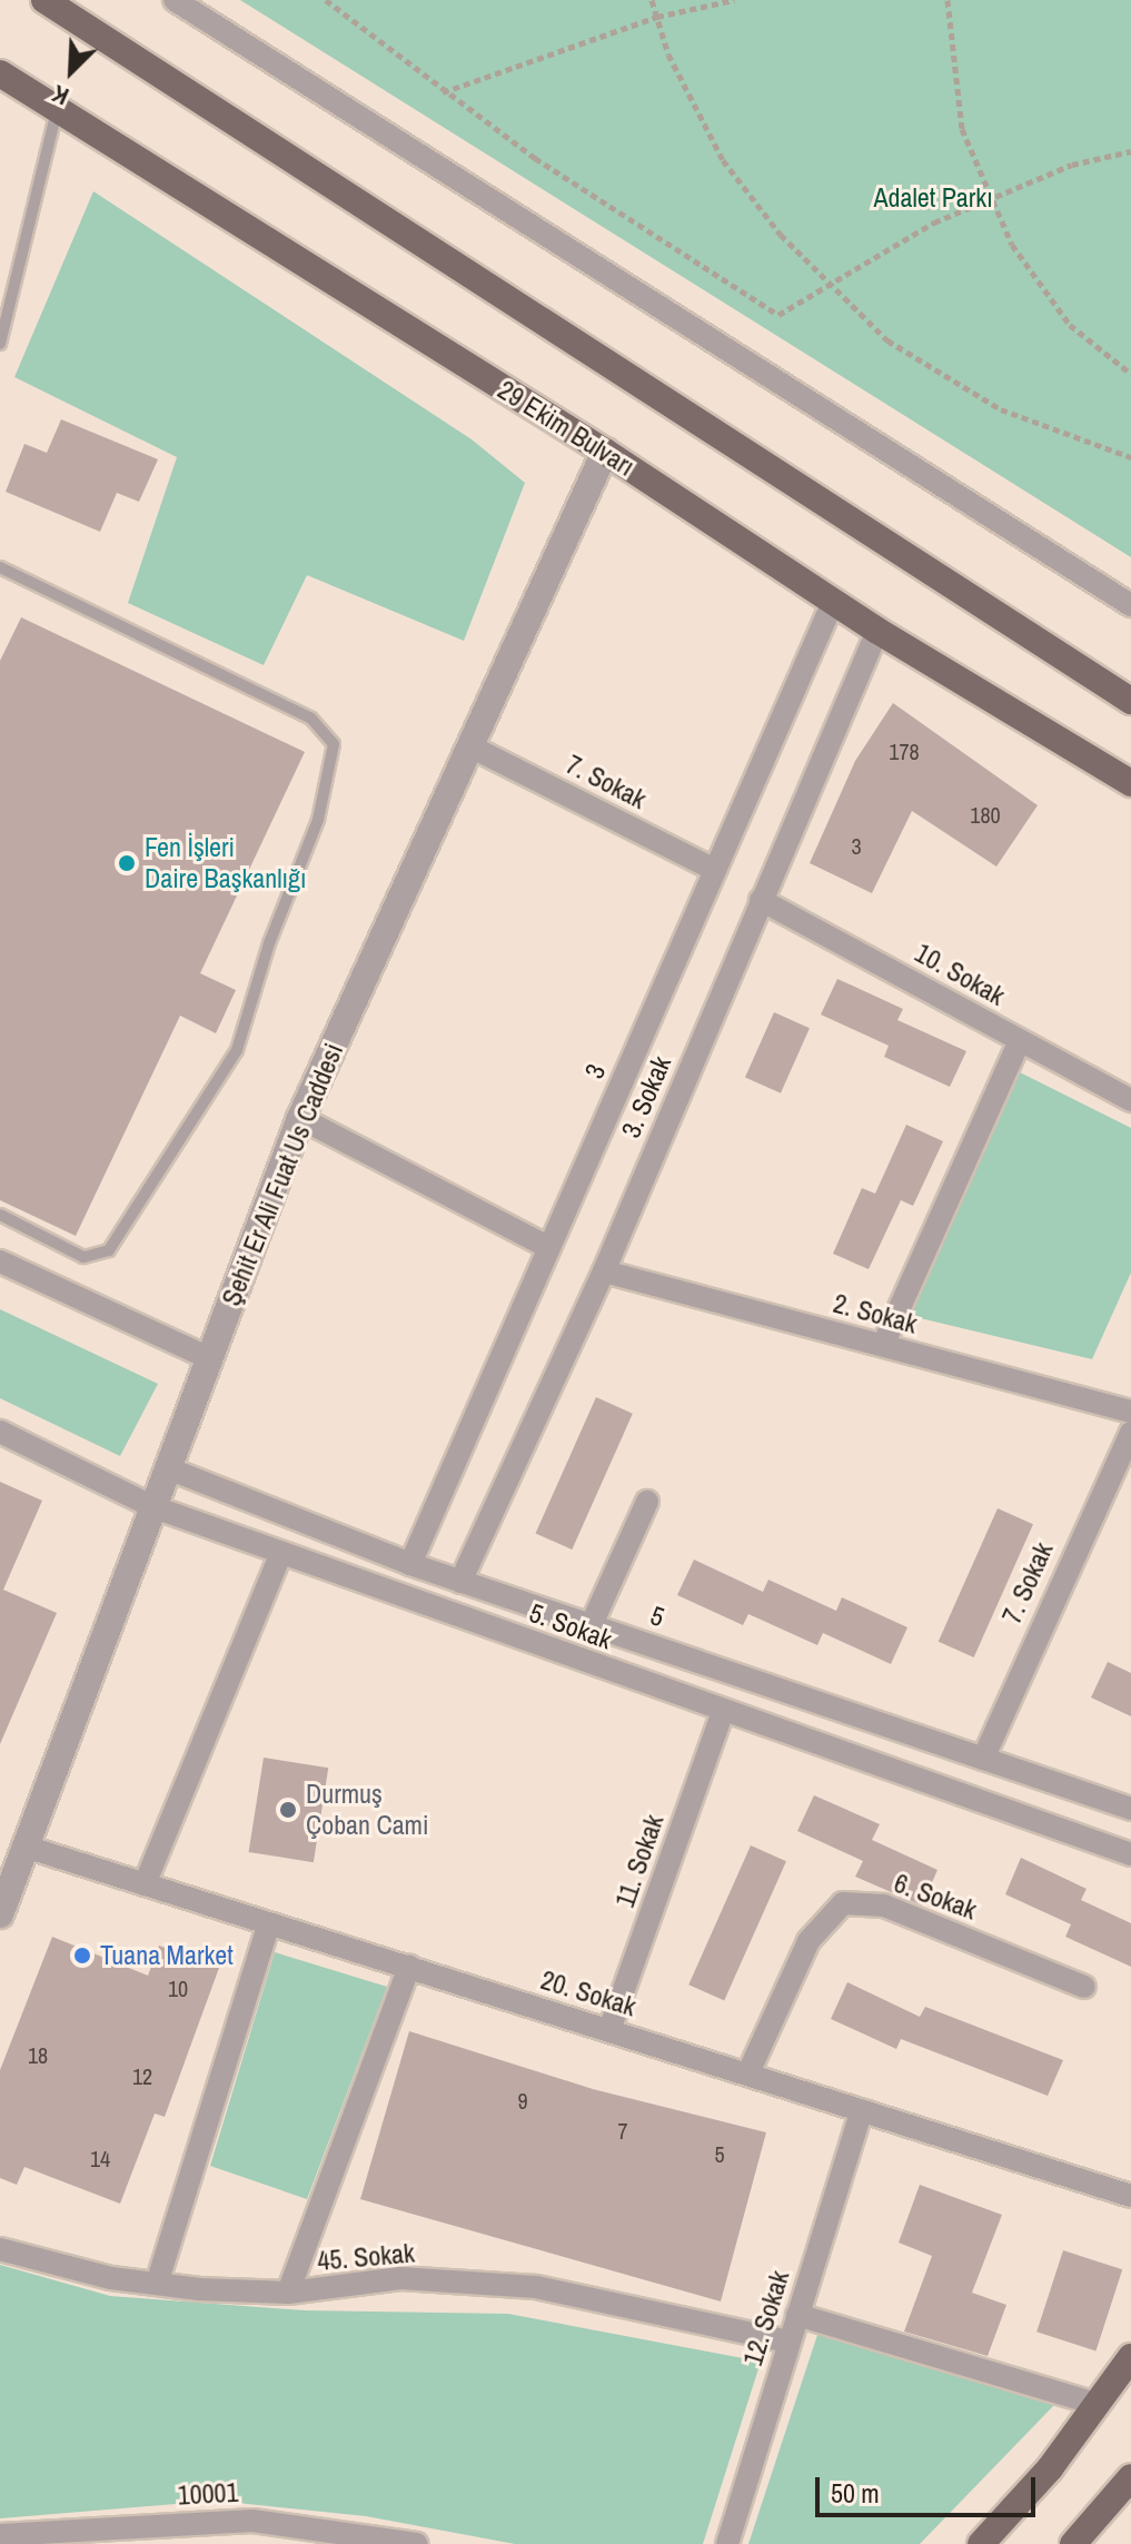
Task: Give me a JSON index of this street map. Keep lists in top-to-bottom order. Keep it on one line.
{"streets":{"main road":["29 Ekim Bulvarı"],"street":["7. Sokak","10. Sokak","3","3. Sokak","Şehit Er Ali Fuat Us Caddesi","2. Sokak","5","5. Sokak","11. Sokak","6. Sokak","20. Sokak","45. Sokak","12. Sokak","10001"]},"crossings":[["29 Ekim Bulvarı","3"],["29 Ekim Bulvarı","3. Sokak"],["29 Ekim Bulvarı","Şehit Er Ali Fuat Us Caddesi"],["7. Sokak","3"],["7. Sokak","Şehit Er Ali Fuat Us Caddesi"],["7. Sokak","5"],["10. Sokak","3. Sokak"],["3","5"],["3. Sokak","2. Sokak"],["3. Sokak","5"],["Şehit Er Ali Fuat Us Caddesi","5"],["Şehit Er Ali Fuat Us Caddesi","5. Sokak"],["Şehit Er Ali Fuat Us Caddesi","20. Sokak"],["5. Sokak","11. Sokak"],["11. Sokak","20. Sokak"],["6. Sokak","20. Sokak"],["20. Sokak","12. Sokak"],["45. Sokak","12. Sokak"]],"parks":["Adalet Parkı"],"places":["Fen İşleri Daire Başkanlığı","Durmuş Çoban Cami","Tuana Market"],"house_numbers":["178","180","3","10","18","12","9","7","5","14"],"scale_bar":"50 m","north":"bottom left"}
